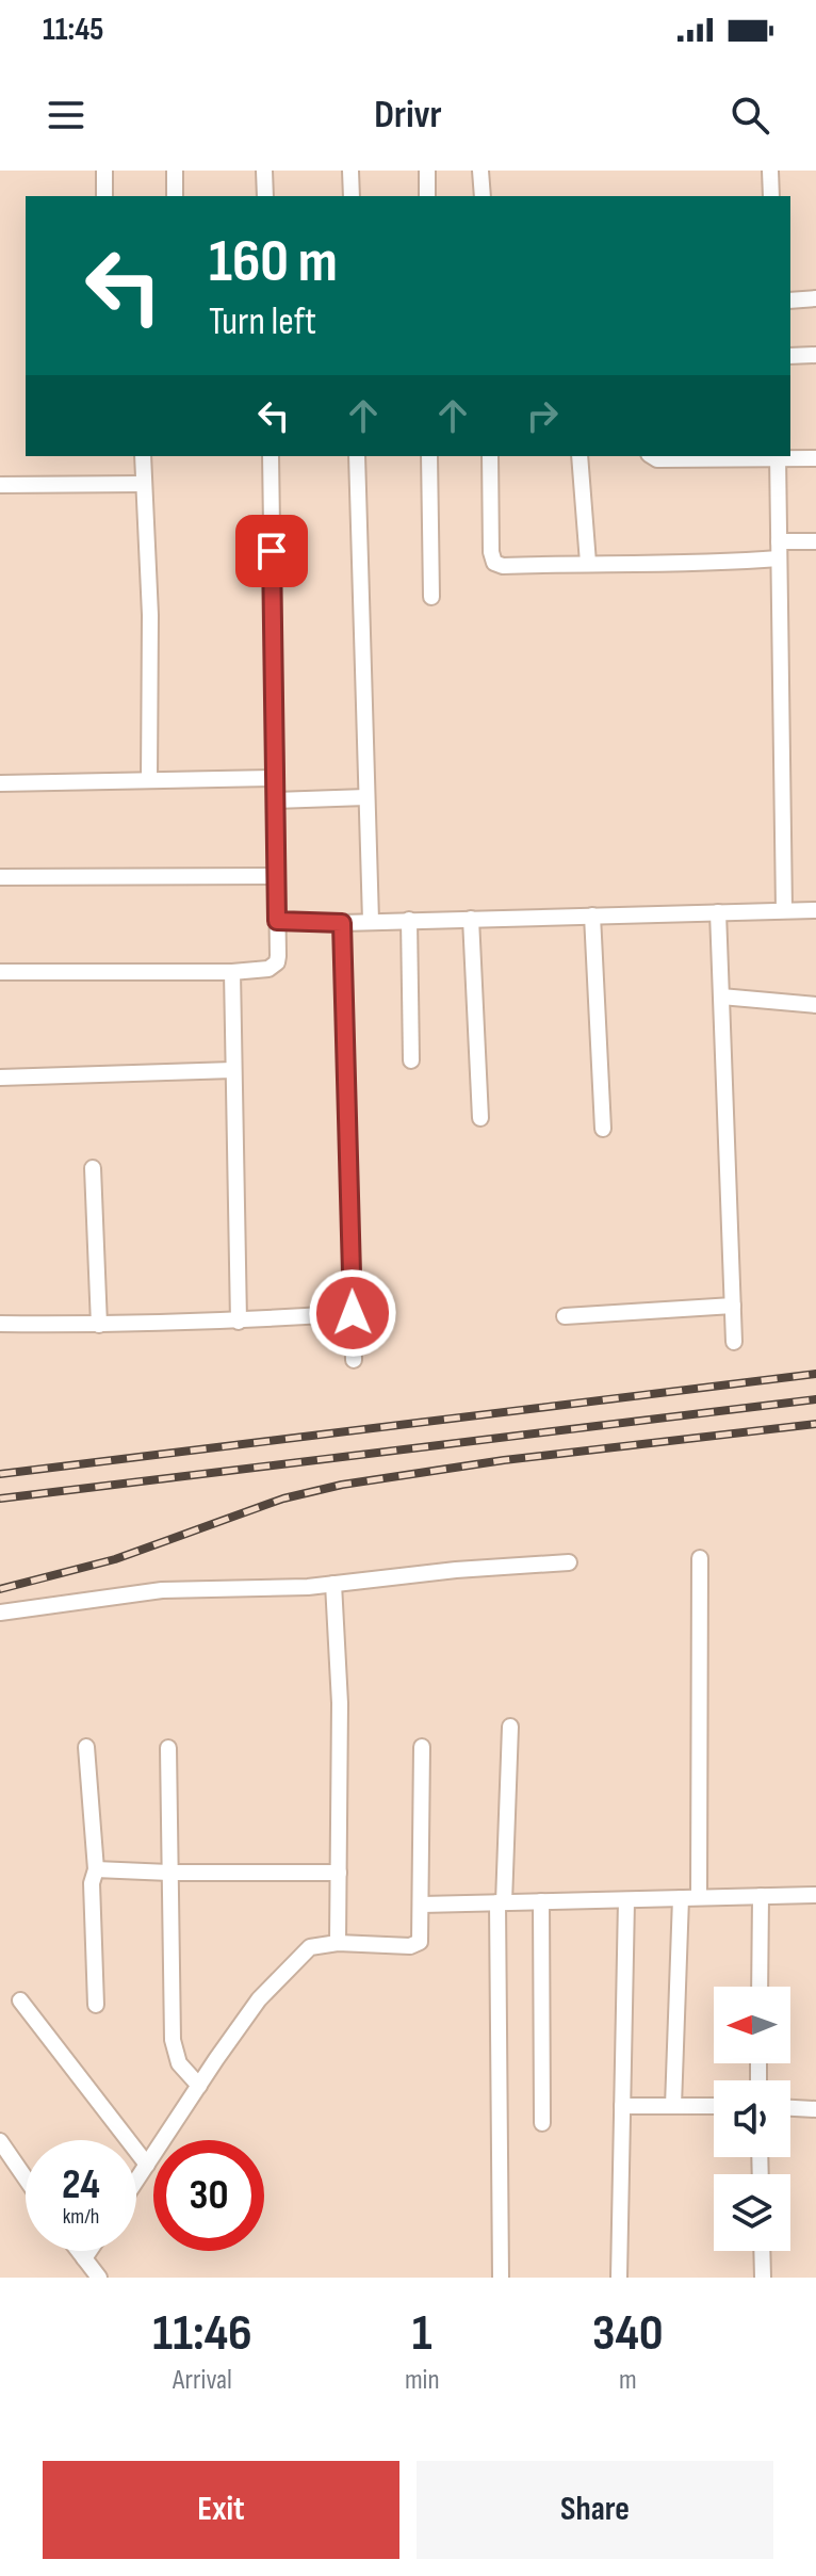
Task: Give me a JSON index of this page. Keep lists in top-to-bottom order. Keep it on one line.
{"north":"left","page":{"status":"11:45","header":"Drivr","turn":["160 m","Turn left"],"speed":"24 km/h","limit":"30","eta":["11:46","Arrival","1","min","340","m"],"buttons":["Exit","Share"]}}
